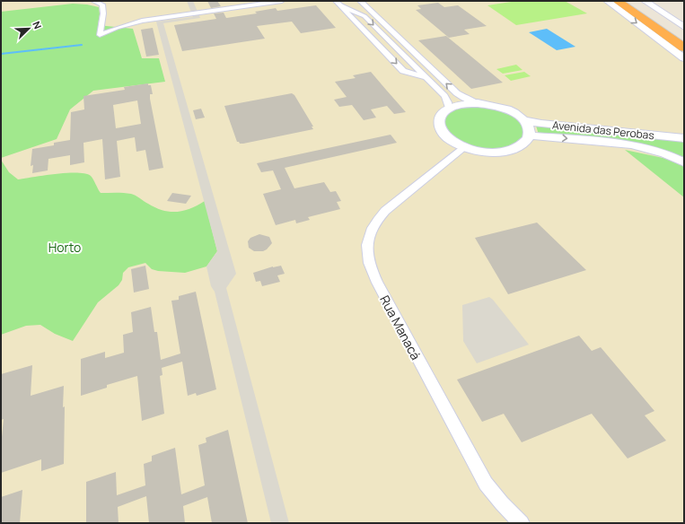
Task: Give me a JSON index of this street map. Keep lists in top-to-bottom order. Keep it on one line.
{"streets":{"street":["Avenida das Perobas","Rua Manacá"]},"parks":["Horto"],"north":"top right"}
